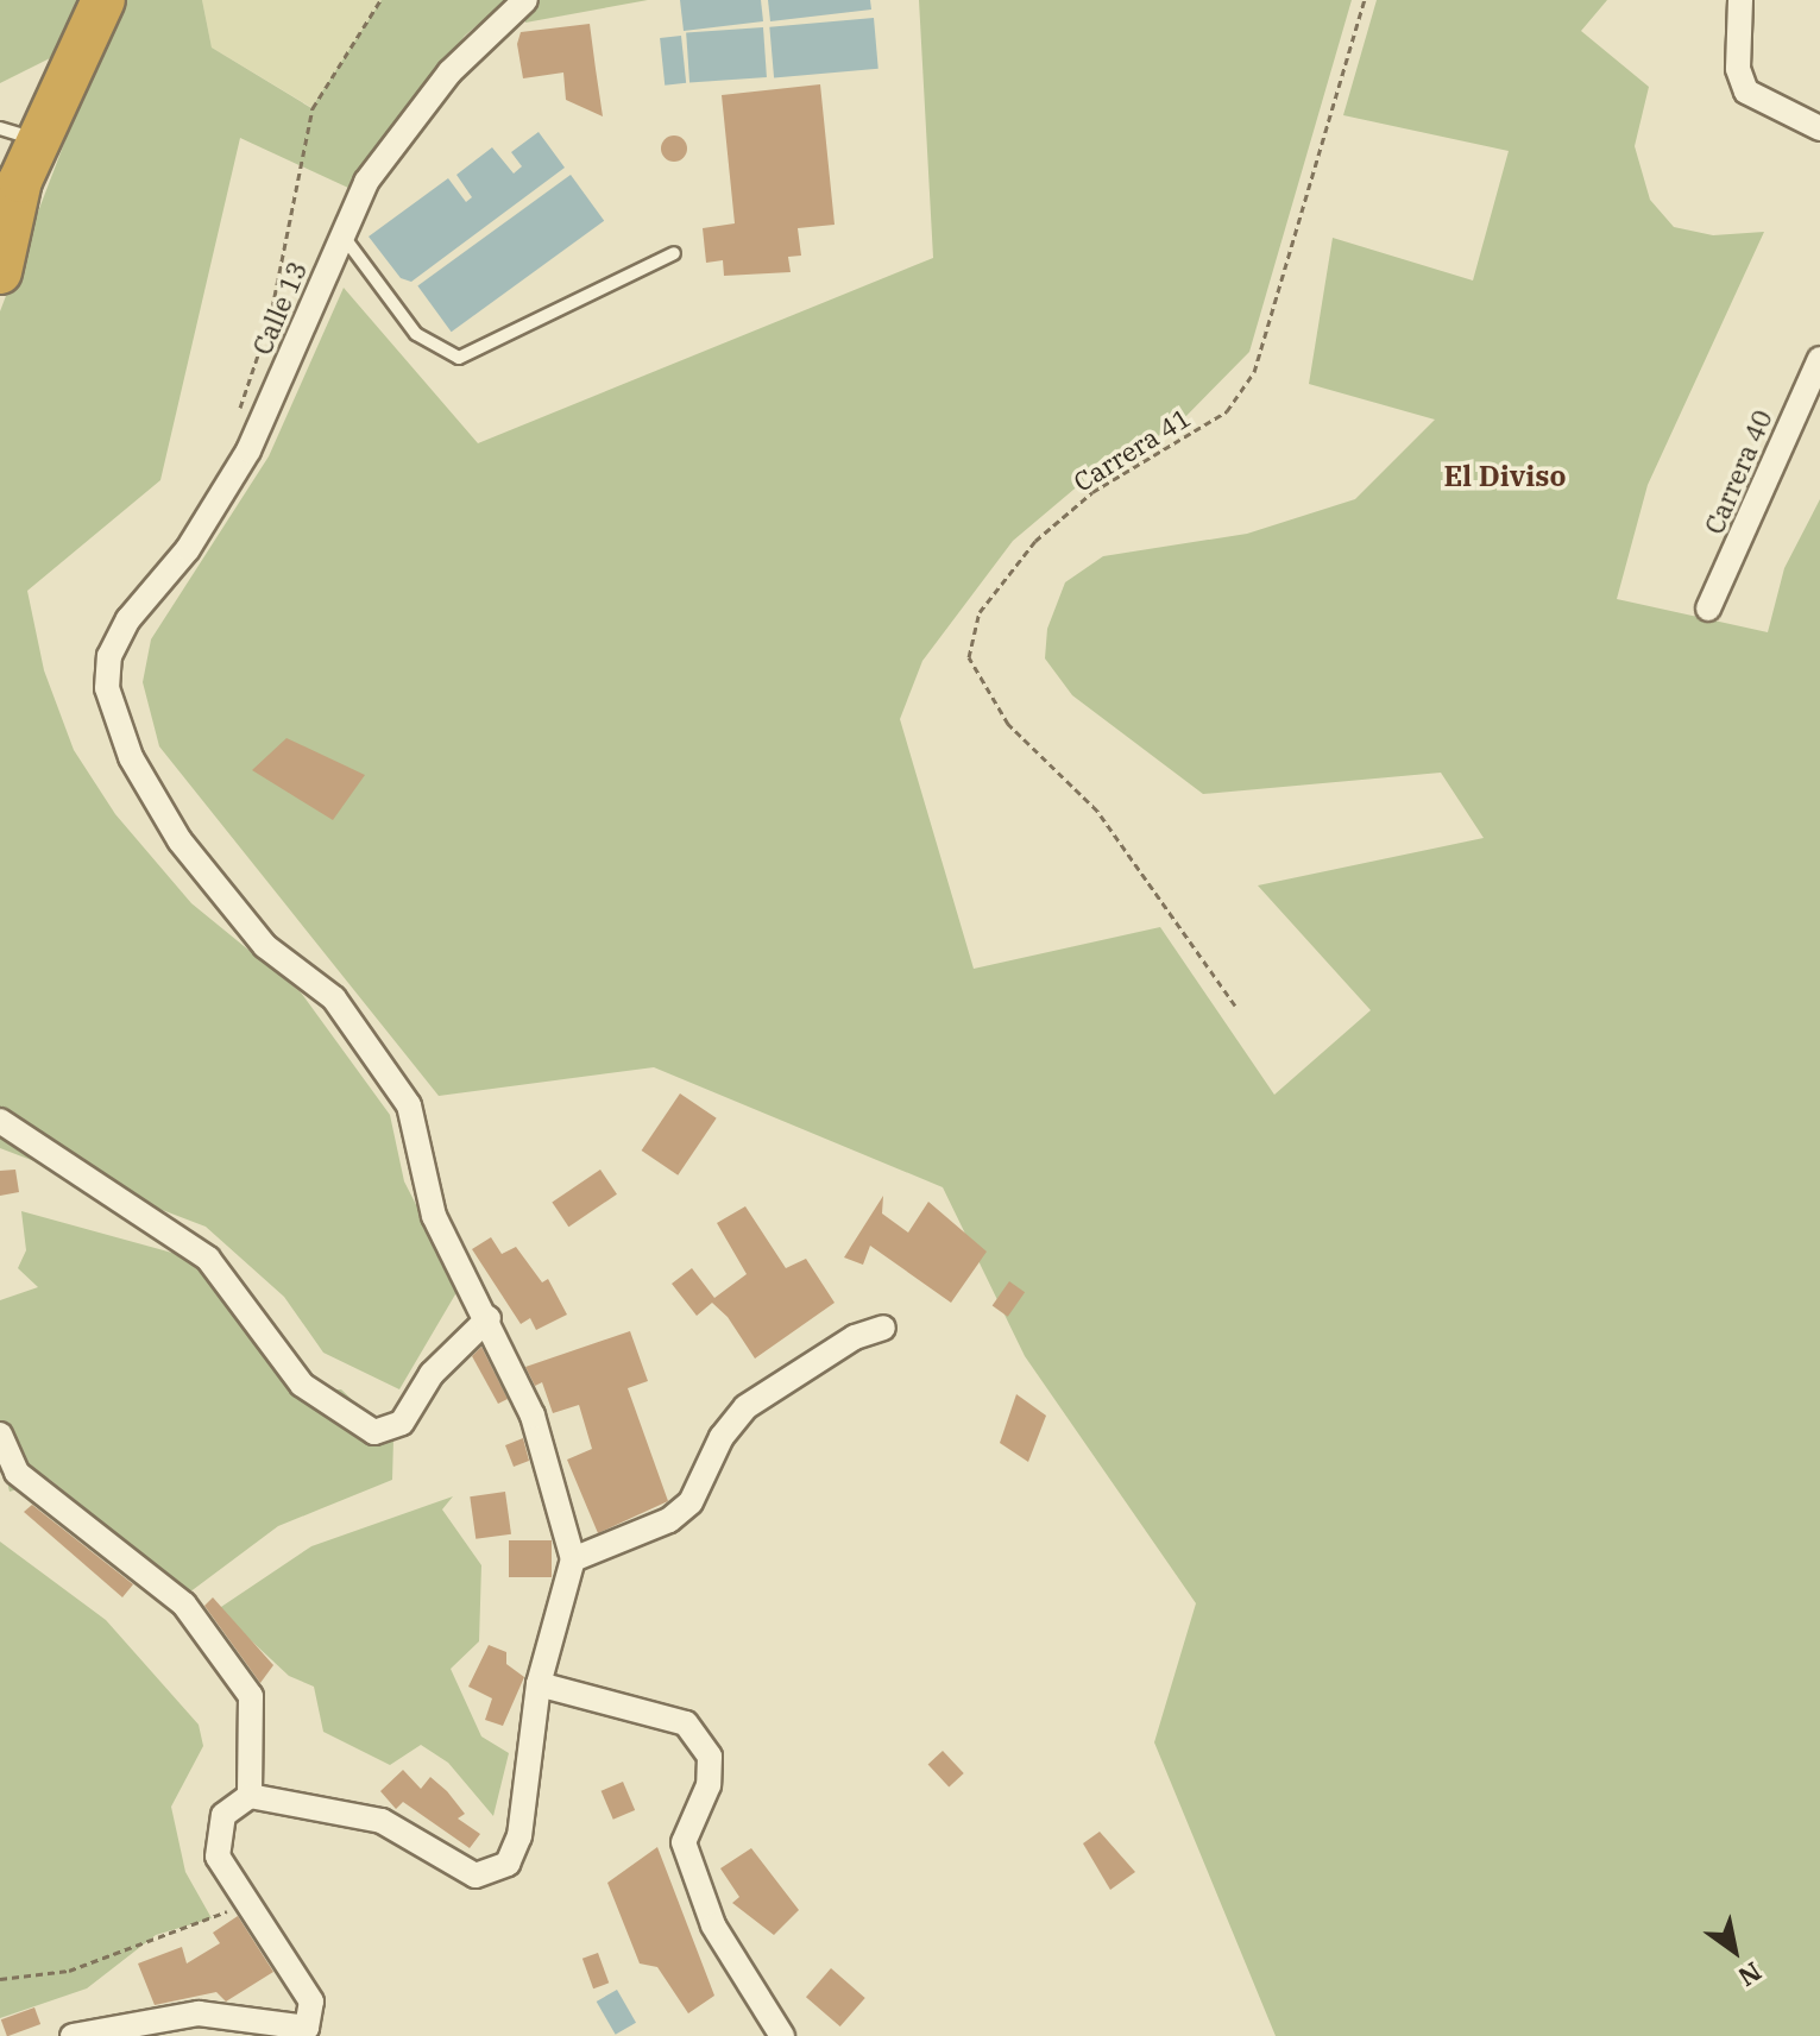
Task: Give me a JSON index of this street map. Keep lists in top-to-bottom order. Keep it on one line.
{"streets":{"street":["Calle 13","Carrera 40"],"path":["Carrera 41"]},"districts":["El Diviso"],"north":"bottom right"}
